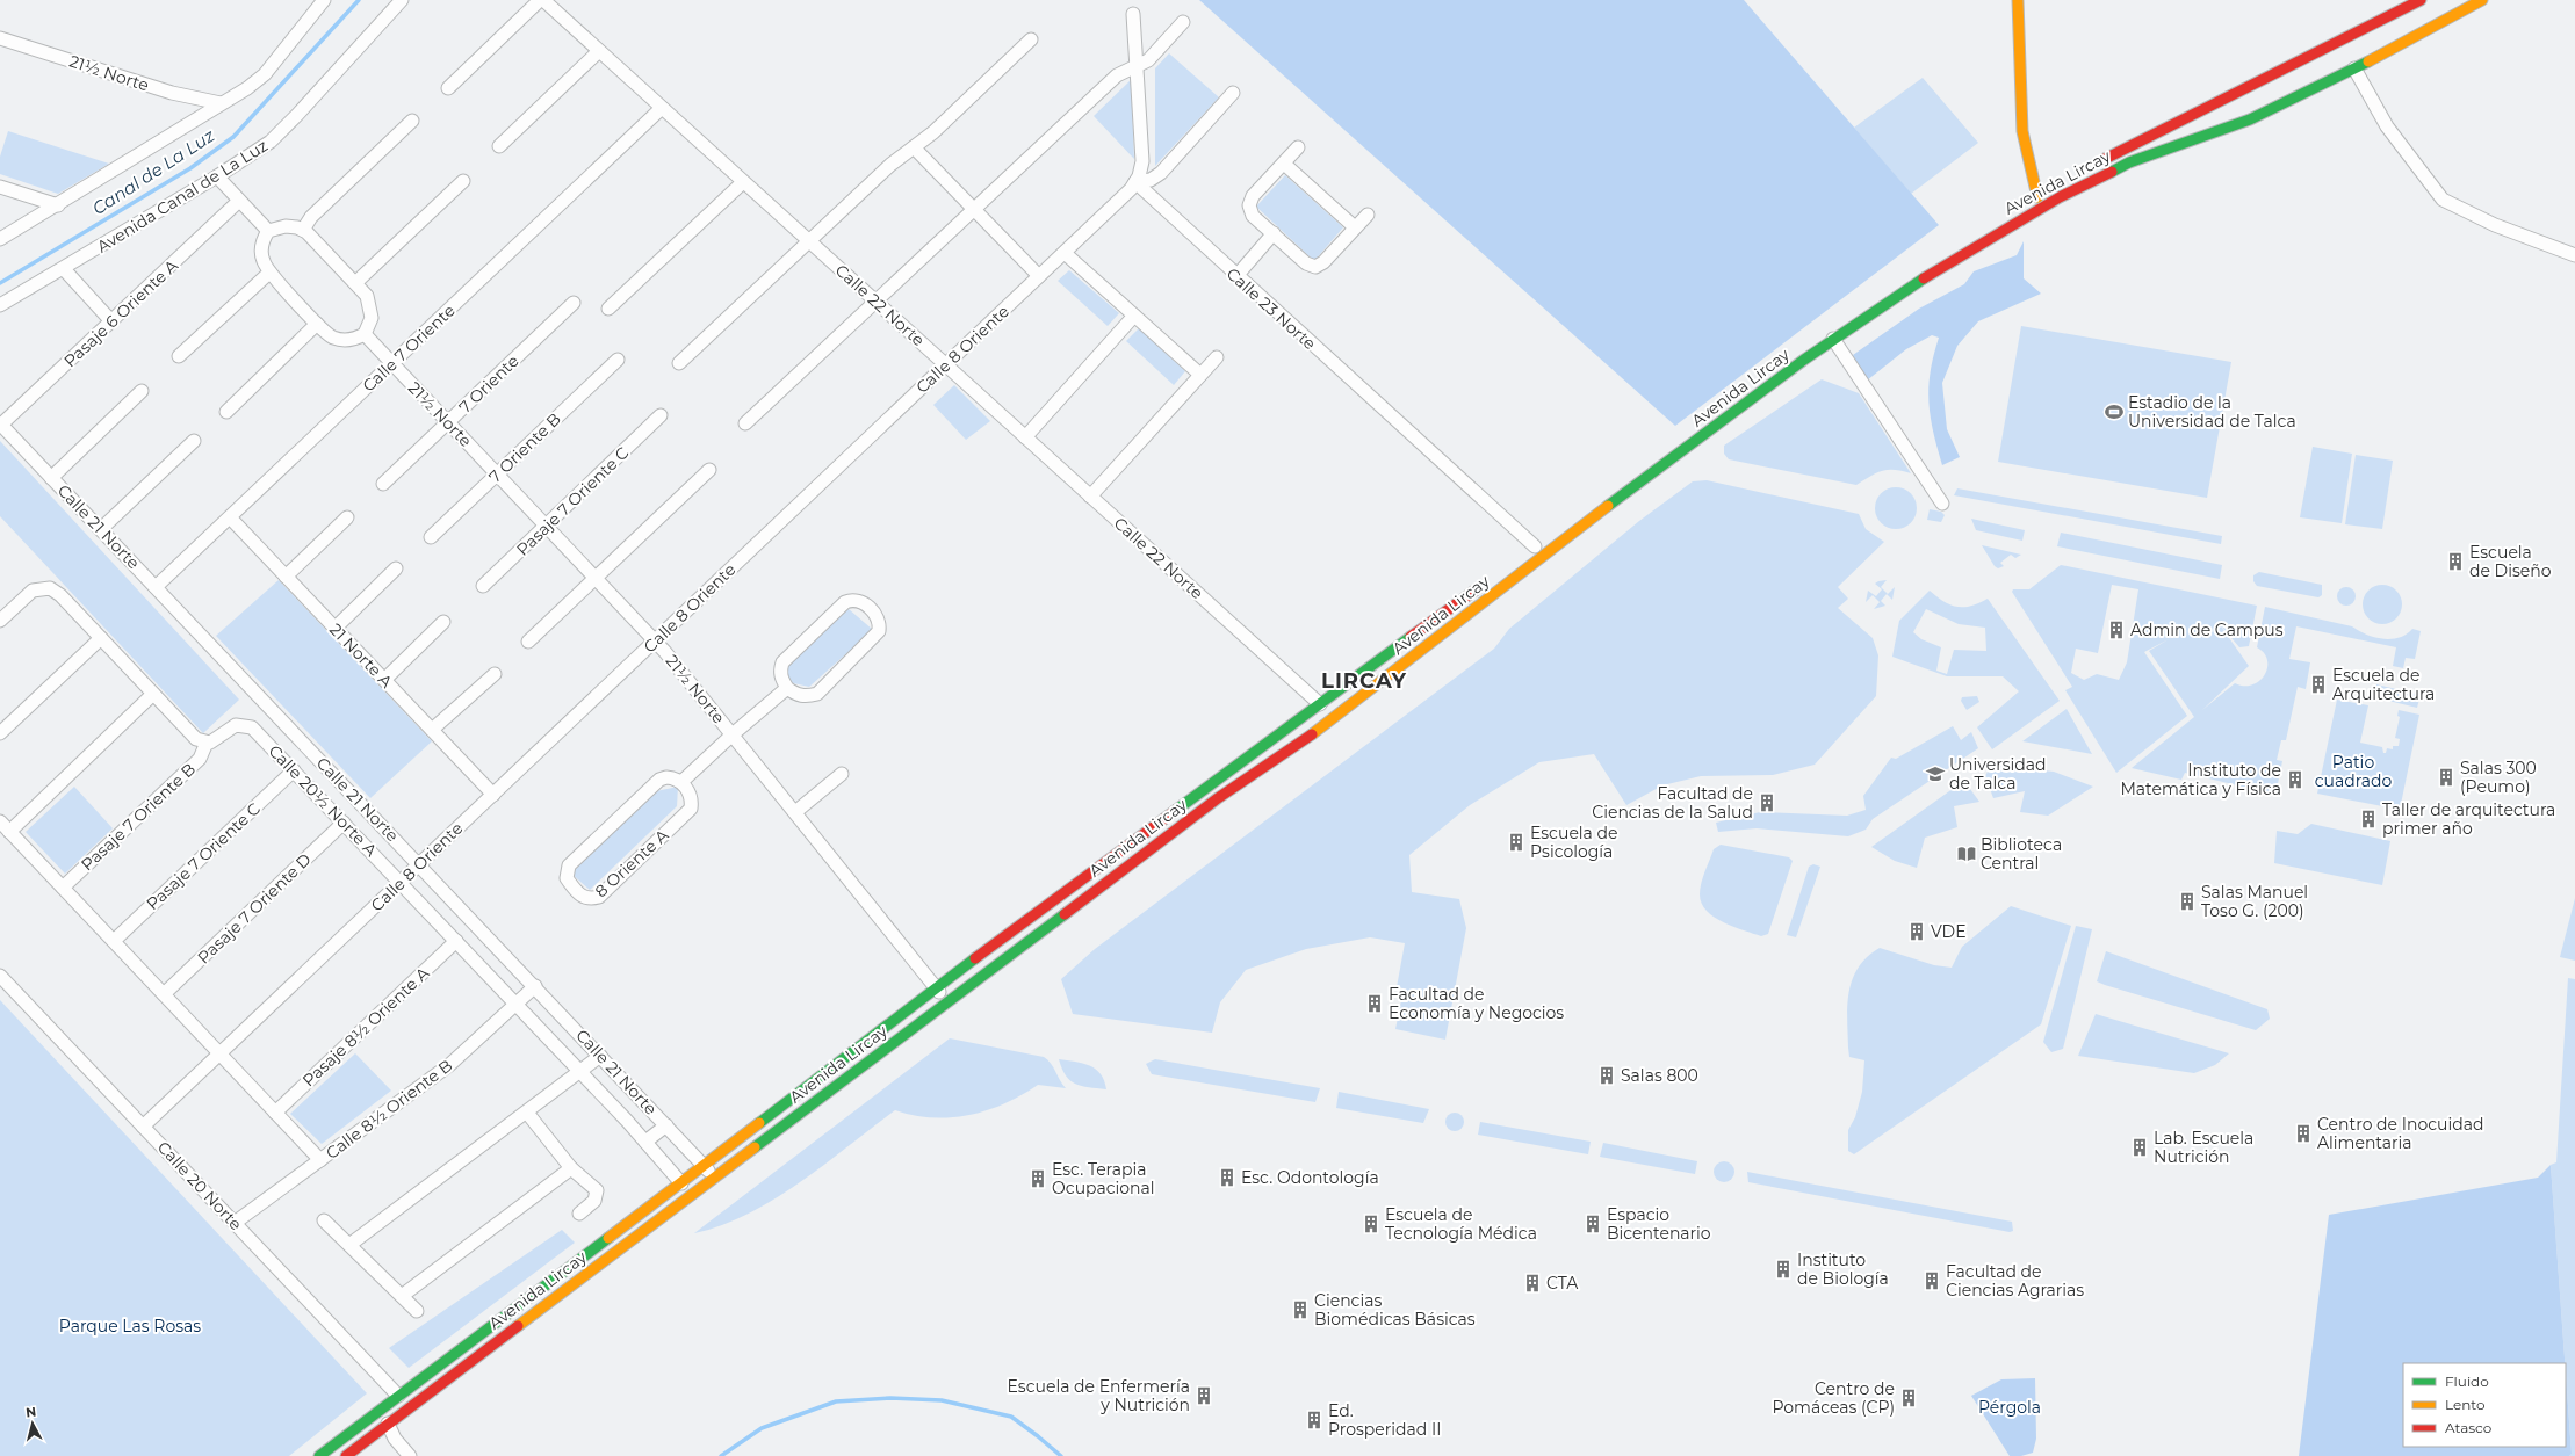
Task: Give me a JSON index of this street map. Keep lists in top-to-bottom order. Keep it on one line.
{"streets":{"main road":["Avenida Lircay"],"street":["21½ Norte","Avenida Canal de La Luz","Calle 22 Norte","Calle 23 Norte","Pasaje 6 Oriente A","Calle 7 Oriente","Calle 8 Oriente","7 Oriente","7 Oriente B","Pasaje 7 Oriente C","Calle 21 Norte","21 Norte A","Calle 20½ Norte A","Pasaje 7 Oriente B","8 Oriente A","Pasaje 7 Oriente D","Pasaje 8½ Oriente A","Calle 8½ Oriente B","Calle 20 Norte"]},"crossings":[["21½ Norte","Avenida Lircay"],["21½ Norte","Calle 7 Oriente"],["21½ Norte","Calle 8 Oriente"],["21½ Norte","7 Oriente"],["21½ Norte","7 Oriente B"],["21½ Norte","Pasaje 7 Oriente C"],["Avenida Lircay","Calle 22 Norte"],["Avenida Lircay","Calle 21 Norte"],["Avenida Lircay","Calle 20 Norte"],["Calle 22 Norte","Calle 7 Oriente"],["Calle 22 Norte","Calle 8 Oriente"],["Calle 23 Norte","Calle 8 Oriente"],["Pasaje 6 Oriente A","Calle 21 Norte"],["Calle 7 Oriente","Calle 21 Norte"],["Calle 7 Oriente","21 Norte A"],["Calle 8 Oriente","Calle 21 Norte"],["Calle 8 Oriente","21 Norte A"],["Calle 8 Oriente","Calle 20½ Norte A"],["Calle 8 Oriente","Calle 20 Norte"],["Pasaje 7 Oriente C","Calle 20½ Norte A"],["Calle 21 Norte","Calle 20½ Norte A"],["Calle 21 Norte","Pasaje 8½ Oriente A"],["Calle 21 Norte","Calle 8½ Oriente B"],["Calle 20½ Norte A","Pasaje 7 Oriente B"],["Calle 20½ Norte A","Pasaje 7 Oriente D"],["Calle 8½ Oriente B","Calle 20 Norte"]],"districts":["LIRCAY"],"water":["Canal de La Luz"],"parks":["Patio cuadrado","Parque Las Rosas","Pérgola"],"places":{"sports":["Estadio de la Universidad de Talca"],"building":["Escuela de Diseño","Admin de Campus","Escuela de Arquitectura","Salas 300 (Peumo)","Instituto de Matemática y Física","Facultad de Ciencias de la Salud","Taller de arquitectura primer año","Escuela de Psicología","Salas Manuel Toso G. (200)","VDE","Facultad de Economía y Negocios","Salas 800","Centro de Inocuidad Alimentaria","Lab. Escuela Nutrición","Esc. Odontología","Esc. Terapia Ocupacional","Escuela de Tecnología Médica","Espacio Bicentenario","Instituto de Biología","Facultad de Ciencias Agrarias","CTA","Ciencias Biomédicas Básicas","Escuela de Enfermería y Nutrición","Centro de Pomáceas (CP)","Ed. Prosperidad II"],"school or university":["Universidad de Talca"],"library":["Biblioteca Central"]},"legend":["Fluido","Lento","Atasco"],"north":"top"}
